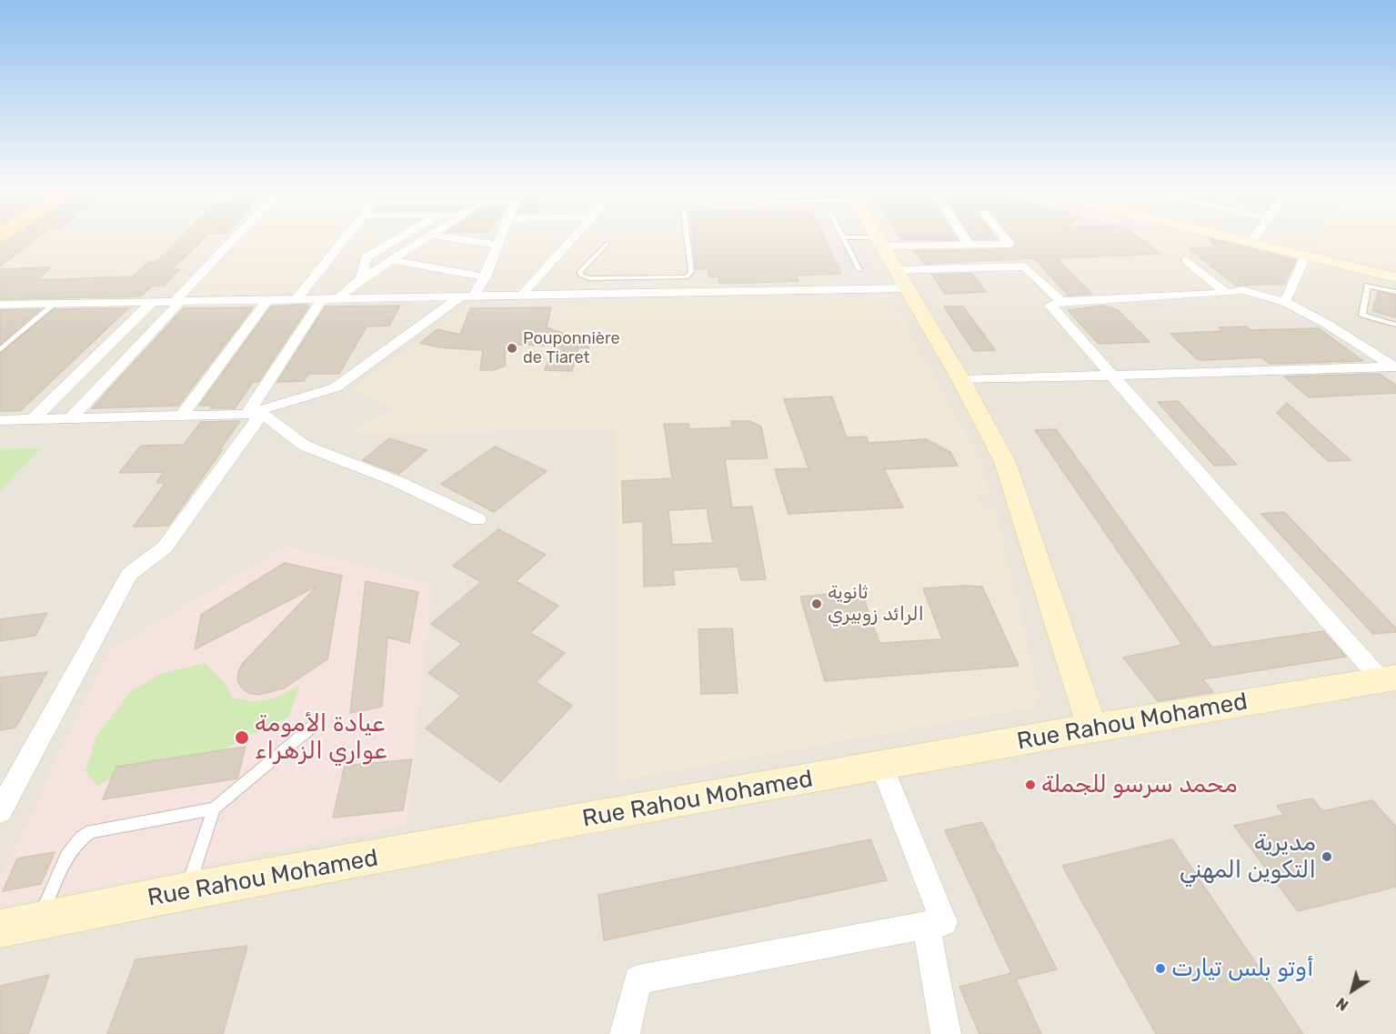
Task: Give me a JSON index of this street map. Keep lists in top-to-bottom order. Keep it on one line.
{"streets":{"street":["Rue Rahou Mohamed"]},"places":["Pouponnière de Tiaret","ثانوية الرائد زوبيري","عيادة الأمومة عواري الزهراء","محمد سرسو للجملة","مديرية التكوين المهني","أوتو بلس تيارت"],"north":"bottom left"}
